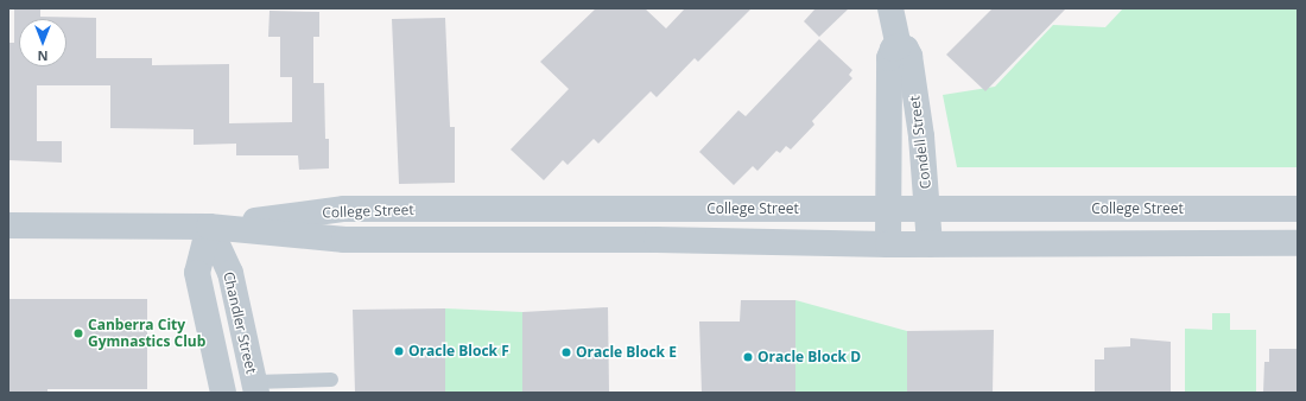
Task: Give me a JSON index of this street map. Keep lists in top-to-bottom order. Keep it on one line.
{"streets":{"street":["Condell Street","College Street","Chandler Street"]},"crossings":[["Condell Street","College Street"],["College Street","Chandler Street"]],"places":["Canberra City Gymnastics Club","Oracle Block F","Oracle Block E","Oracle Block D"],"north":"bottom"}
